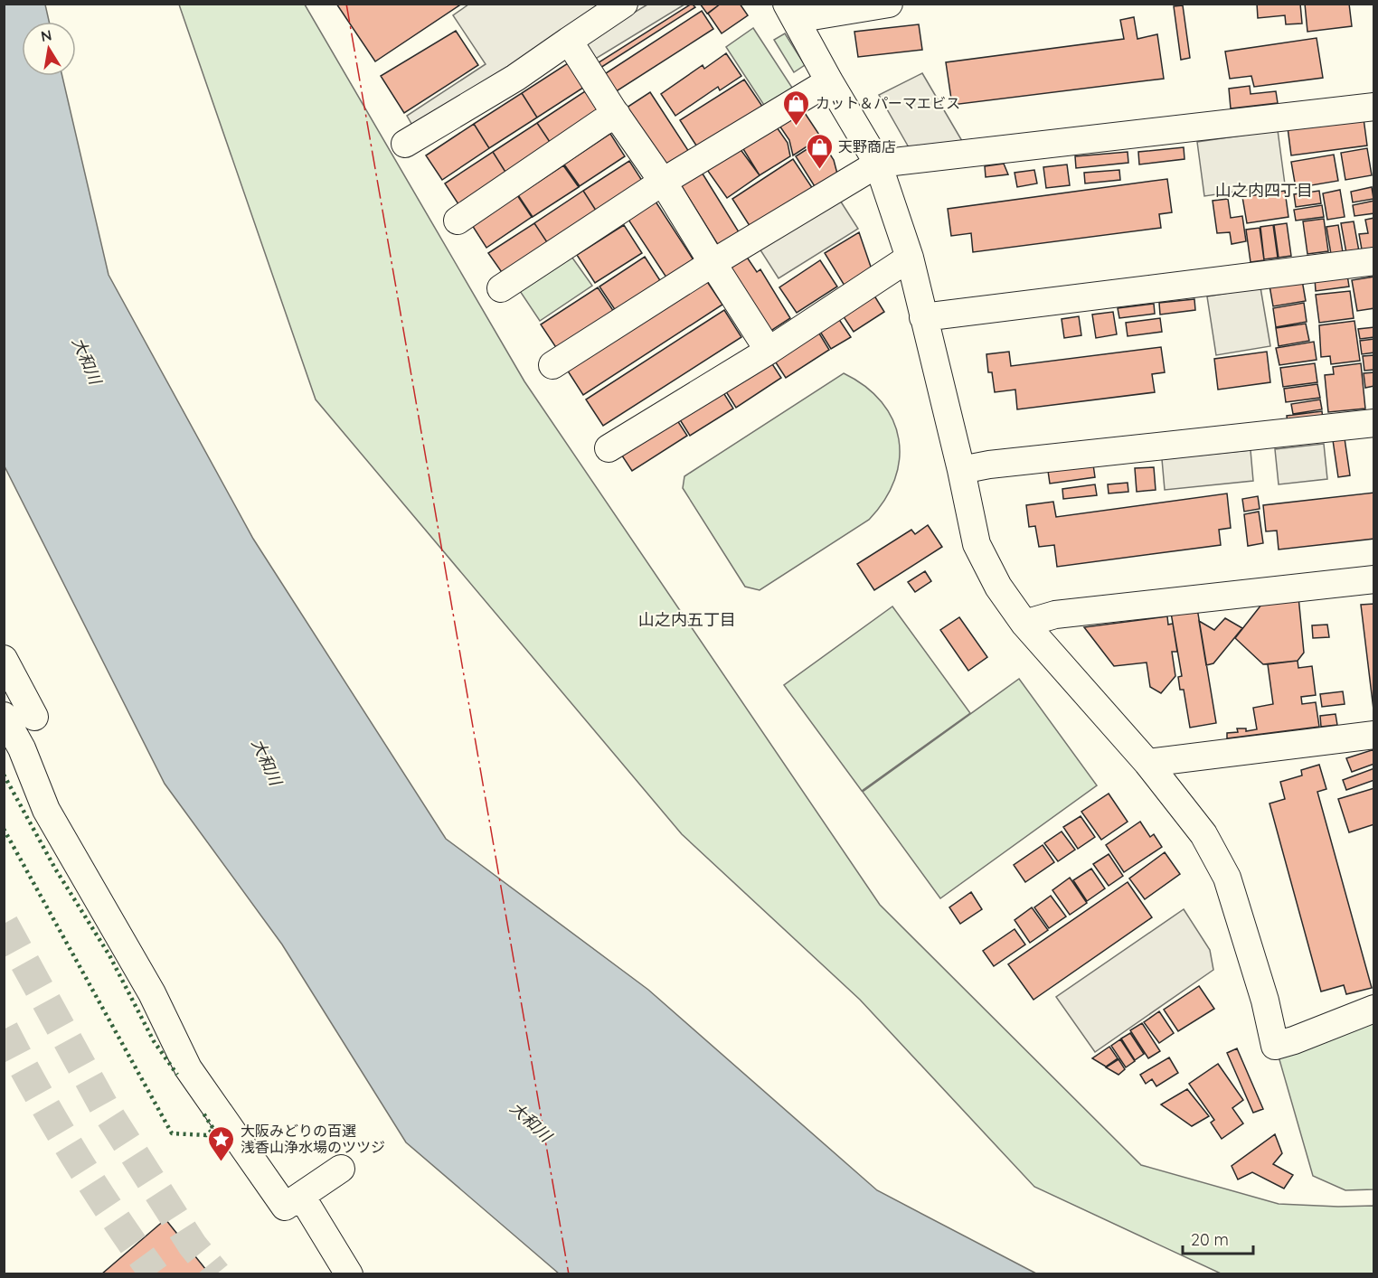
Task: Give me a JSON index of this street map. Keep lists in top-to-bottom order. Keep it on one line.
{"districts":["山之内四丁目","山之内五丁目"],"water":["大和川"],"places":{"shop":["カット＆パーマエビス","天野商店"],"place":["大阪みどりの百選 浅香山浄水場のツツジ"]},"scale_bar":"20 m","north":"top"}
